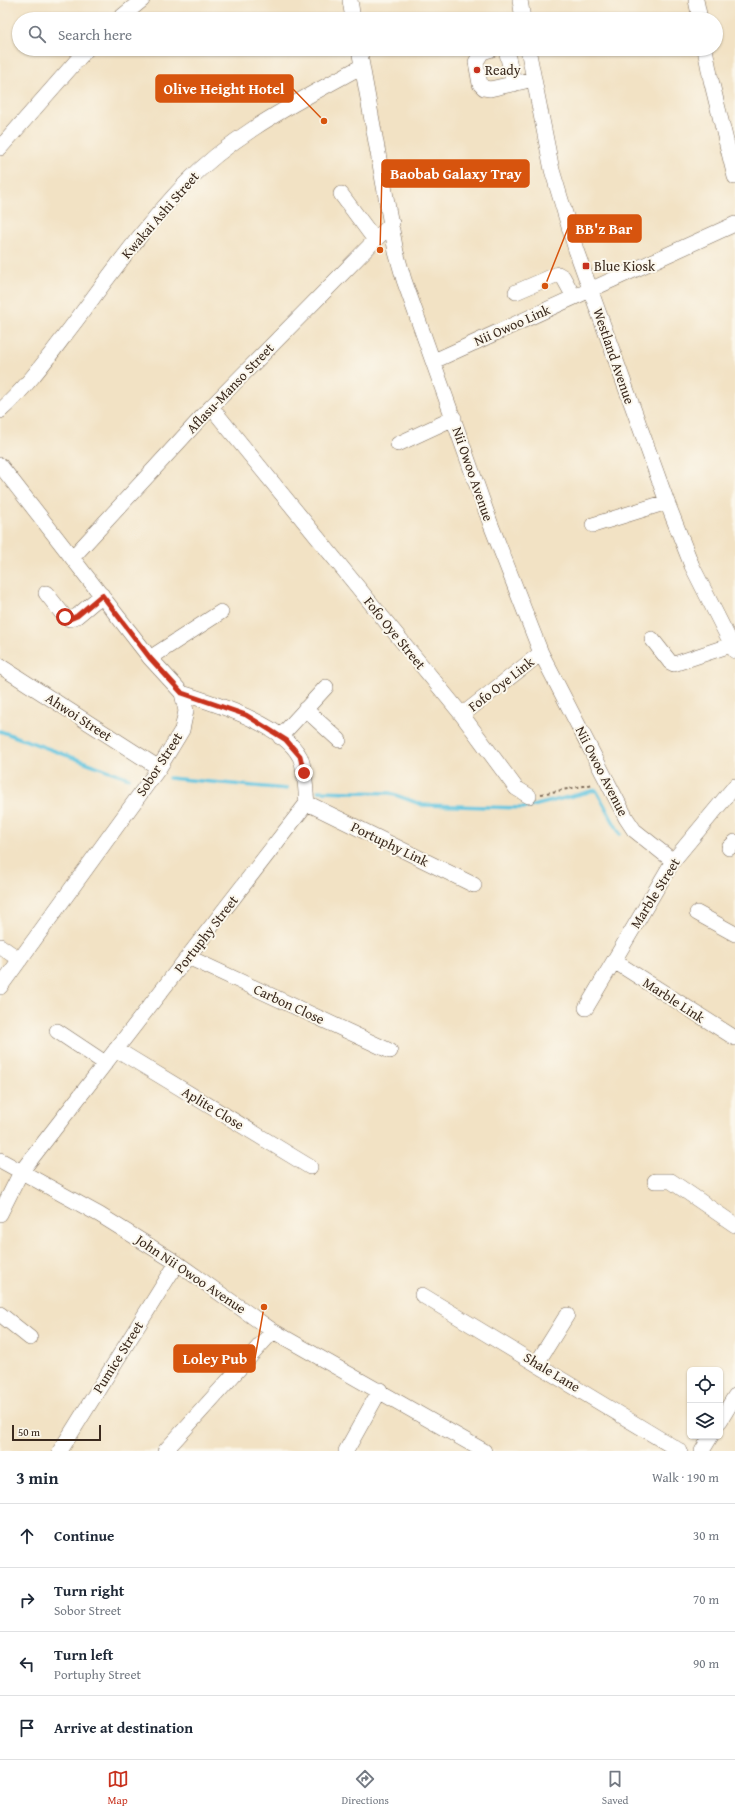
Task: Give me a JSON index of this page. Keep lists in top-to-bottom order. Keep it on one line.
{"streets":{"street":["Kwakai Ashi Street","Nii Owoo Link","Westland Avenue","Aflasu-Manso Street","Nii Owoo Avenue","Fofo Oye Street","Fofo Oye Link","Ahwoi Street","Sobor Street","Portuphy Link","Marble Street","Portuphy Street","Marble Link","Carbon Close","Aplite Close","John Nii Owoo Avenue","Pumice Street","Shale Lane"]},"crossings":[["Kwakai Ashi Street","Nii Owoo Avenue"],["Nii Owoo Link","Westland Avenue"],["Nii Owoo Link","Nii Owoo Avenue"],["Aflasu-Manso Street","Nii Owoo Avenue"],["Aflasu-Manso Street","Fofo Oye Street"],["Nii Owoo Avenue","Fofo Oye Link"],["Nii Owoo Avenue","Marble Street"],["Fofo Oye Street","Fofo Oye Link"],["Ahwoi Street","Sobor Street"],["Portuphy Link","Portuphy Street"],["Marble Street","Marble Link"],["Portuphy Street","Carbon Close"],["Portuphy Street","Aplite Close"],["Portuphy Street","John Nii Owoo Avenue"],["John Nii Owoo Avenue","Pumice Street"]],"places":{"other":["Ready","Olive Height Hotel","Baobab Galaxy Tray","BB'z Bar","Loley Pub"],"transit":["Blue Kiosk"]},"scale_bar":"50 m","page":{"search":"Search here","scale":"50 m","heading":["3 min","Walk · 190 m"],"list":[["Continue","30 m"],["Turn right","Sobor Street","70 m"],["Turn left","Portuphy Street","90 m"],"Arrive at destination"],"nav":["Map","Directions","Saved"]}}
